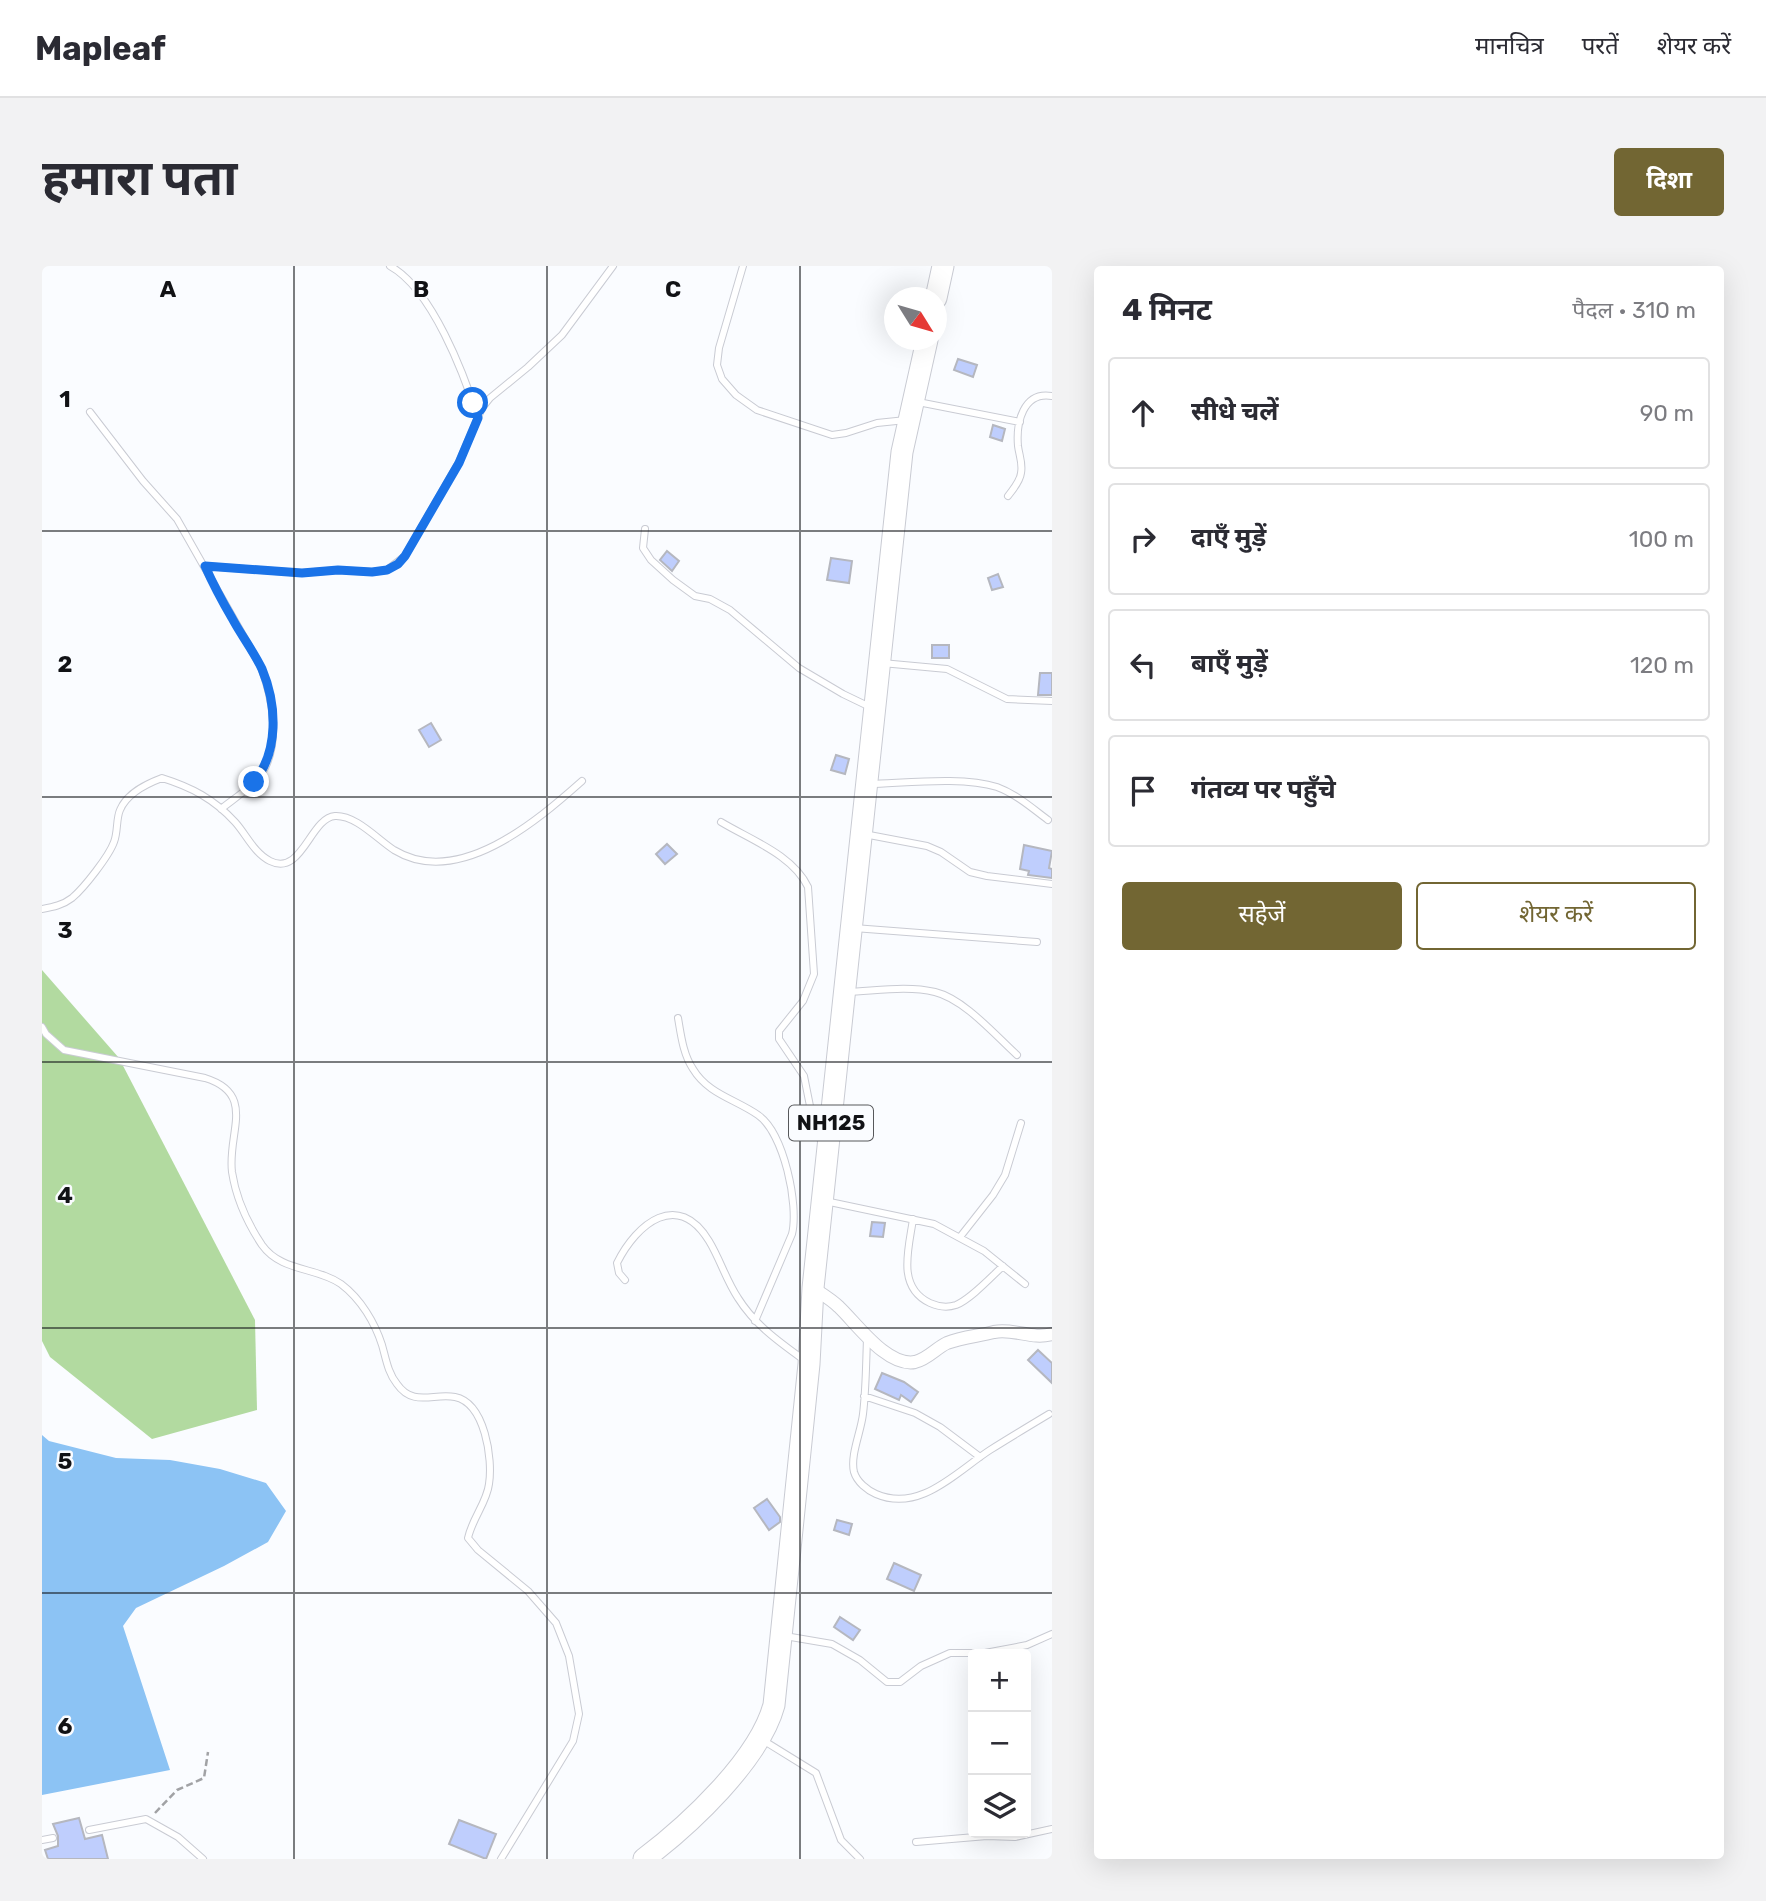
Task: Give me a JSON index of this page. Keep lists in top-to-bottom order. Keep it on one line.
{"streets":{"highway":["NH125"]},"north":"bottom right","page":{"header":"Mapleaf","nav":["मानचित्र","परतें","शेयर करें"],"buttons":["दिशा",["सहेजें","शेयर करें"]],"title":"हमारा पता","heading":["4 मिनट","पैदल · 310 m"],"list":[["सीधे चलें","90 m"],["दाएँ मुड़ें","100 m"],["बाएँ मुड़ें","120 m"],"गंतव्य पर पहुँचे"],"map_buttons":["+","−"]},"grid":{"columns":["A","B","C"],"rows":["1","2","3","4","5","6"]}}
